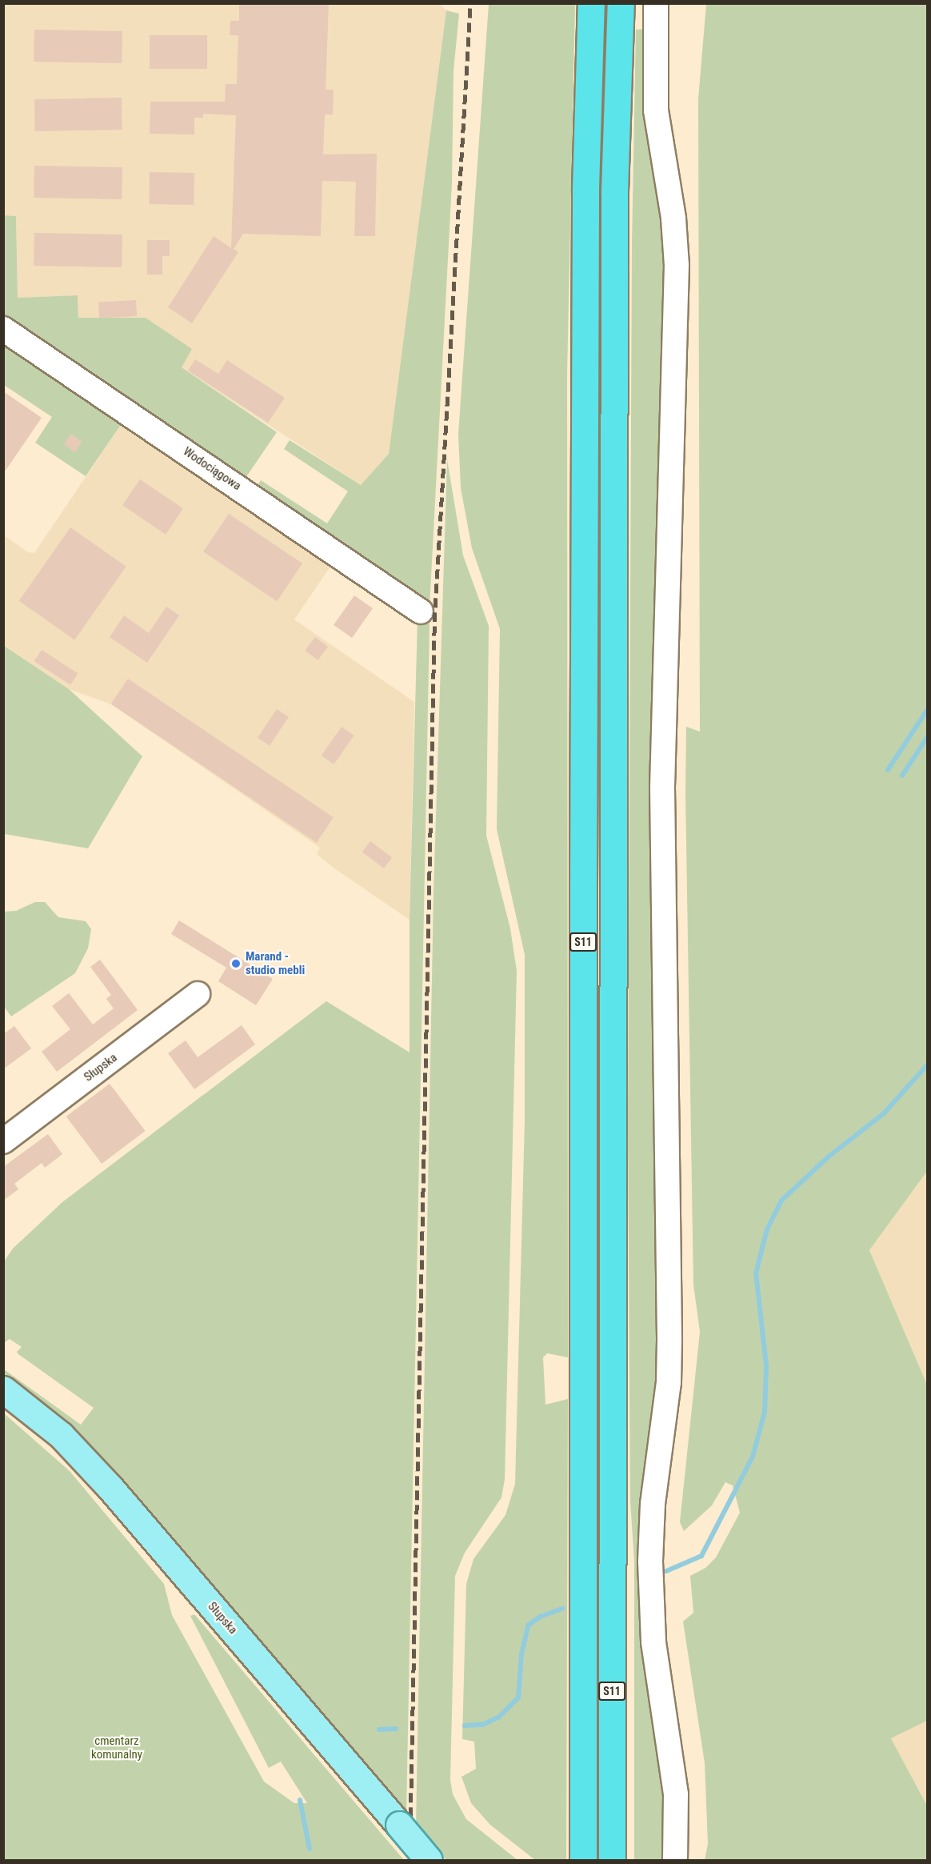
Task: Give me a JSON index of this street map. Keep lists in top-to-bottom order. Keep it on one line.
{"streets":{"highway":["S11"],"main road":["Słupska"],"street":["Wodociągowa"]},"parks":["cmentarz komunalny"],"places":["Marand - studio mebli"]}
